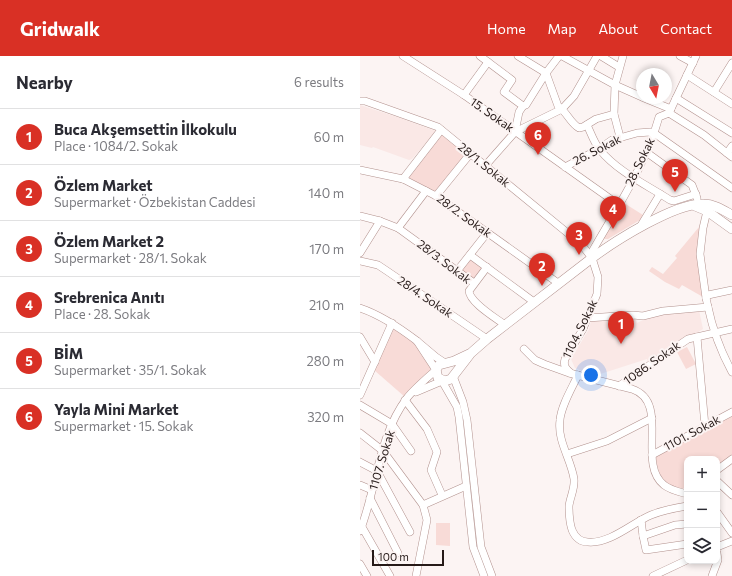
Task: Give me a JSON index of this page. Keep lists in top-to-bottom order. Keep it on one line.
{"streets":{"street":["15. Sokak","26. Sokak","28. Sokak","28/1. Sokak","28/2. Sokak","28/3. Sokak","28/4. Sokak","1104. Sokak","1086. Sokak","1101. Sokak","1107. Sokak"]},"crossings":[["15. Sokak","26. Sokak"],["15. Sokak","28. Sokak"],["26. Sokak","28. Sokak"],["28. Sokak","28/1. Sokak"],["28. Sokak","1104. Sokak"],["28/1. Sokak","1104. Sokak"]],"scale_bar":"100 m","north":"bottom","page":{"header":"Gridwalk","nav":["Home","Map","About","Contact"],"heading":["Nearby","6 results"],"list":[{"mark":"1","name":"Buca Akşemsettin İlkokulu","note":"Place · 1084/2. Sokak","value":"60 m"},{"mark":"2","name":"Özlem Market","note":"Supermarket · Özbekistan Caddesi","value":"140 m"},{"mark":"3","name":"Özlem Market 2","note":"Supermarket · 28/1. Sokak","value":"170 m"},{"mark":"4","name":"Srebrenica Anıtı","note":"Place · 28. Sokak","value":"210 m"},{"mark":"5","name":"BİM","note":"Supermarket · 35/1. Sokak","value":"280 m"},{"mark":"6","name":"Yayla Mini Market","note":"Supermarket · 15. Sokak","value":"320 m"}],"pins":["6","5","4","3","2","1"],"map_buttons":["+","−"],"scale":"100 m"}}
